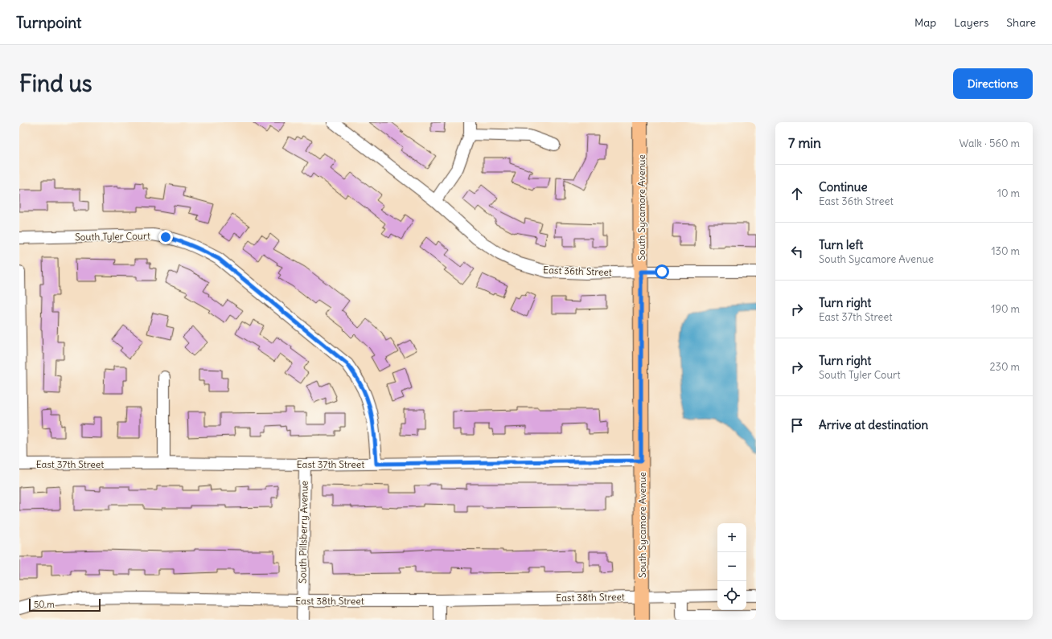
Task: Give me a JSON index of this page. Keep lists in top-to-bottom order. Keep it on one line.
{"streets":{"main road":["South Sycamore Avenue"],"street":["South Tyler Court","East 36th Street","East 37th Street","South Pillsberry Avenue","East 38th Street"]},"crossings":[["South Sycamore Avenue","East 36th Street"],["South Sycamore Avenue","East 37th Street"],["South Sycamore Avenue","East 38th Street"],["South Tyler Court","East 37th Street"],["East 37th Street","South Pillsberry Avenue"],["South Pillsberry Avenue","East 38th Street"]],"scale_bar":"50 m","page":{"header":"Turnpoint","nav":["Map","Layers","Share"],"buttons":"Directions","title":"Find us","heading":["7 min","Walk · 560 m"],"list":[["Continue","East 36th Street","10 m"],["Turn left","South Sycamore Avenue","130 m"],["Turn right","East 37th Street","190 m"],["Turn right","South Tyler Court","230 m"],"Arrive at destination"],"map_buttons":["+","−"],"scale":"50 m"}}
